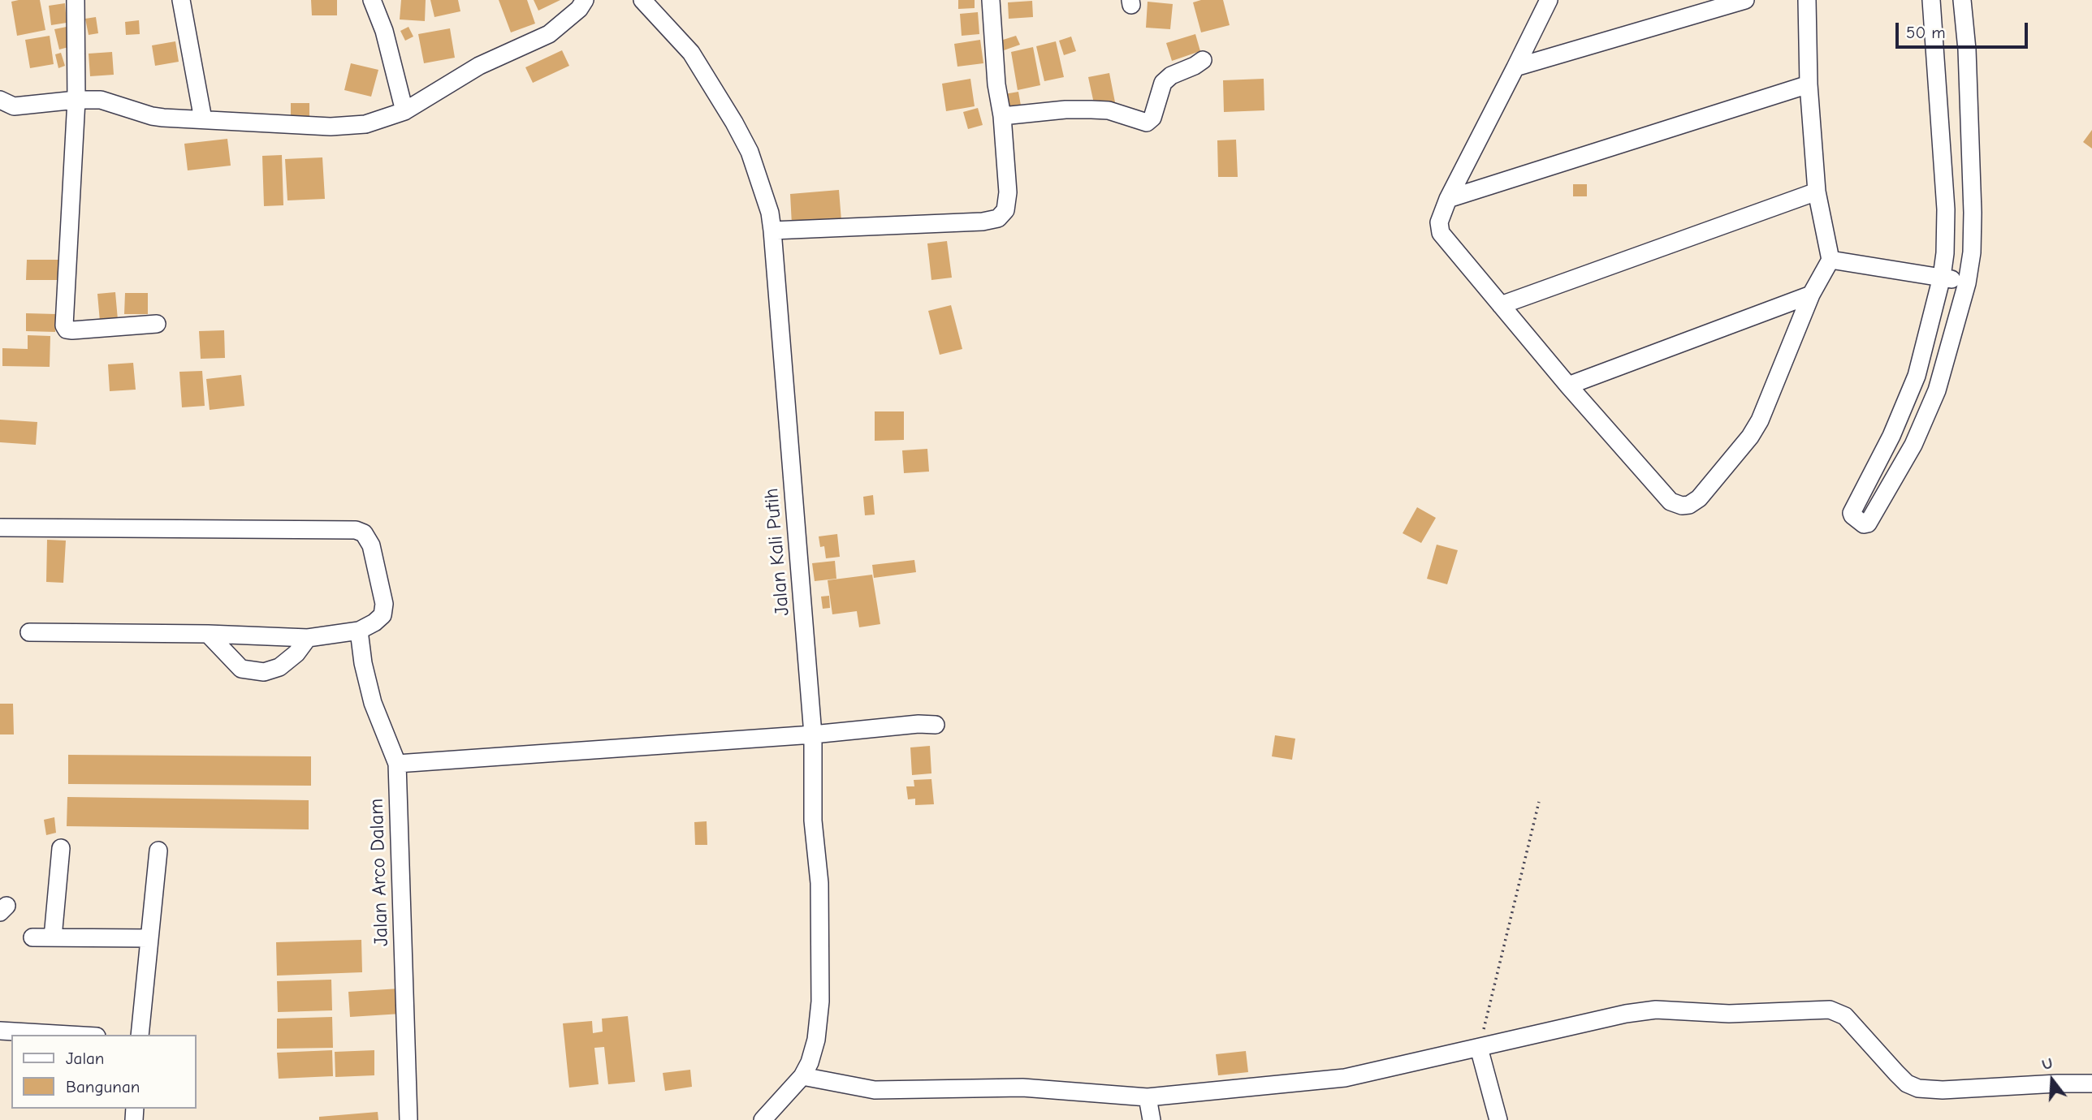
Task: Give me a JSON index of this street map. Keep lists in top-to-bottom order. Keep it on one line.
{"streets":{"street":["Jalan Kali Putih","Jalan Arco Dalam"]},"legend":["Jalan","Bangunan"],"scale_bar":"50 m","north":"top"}
